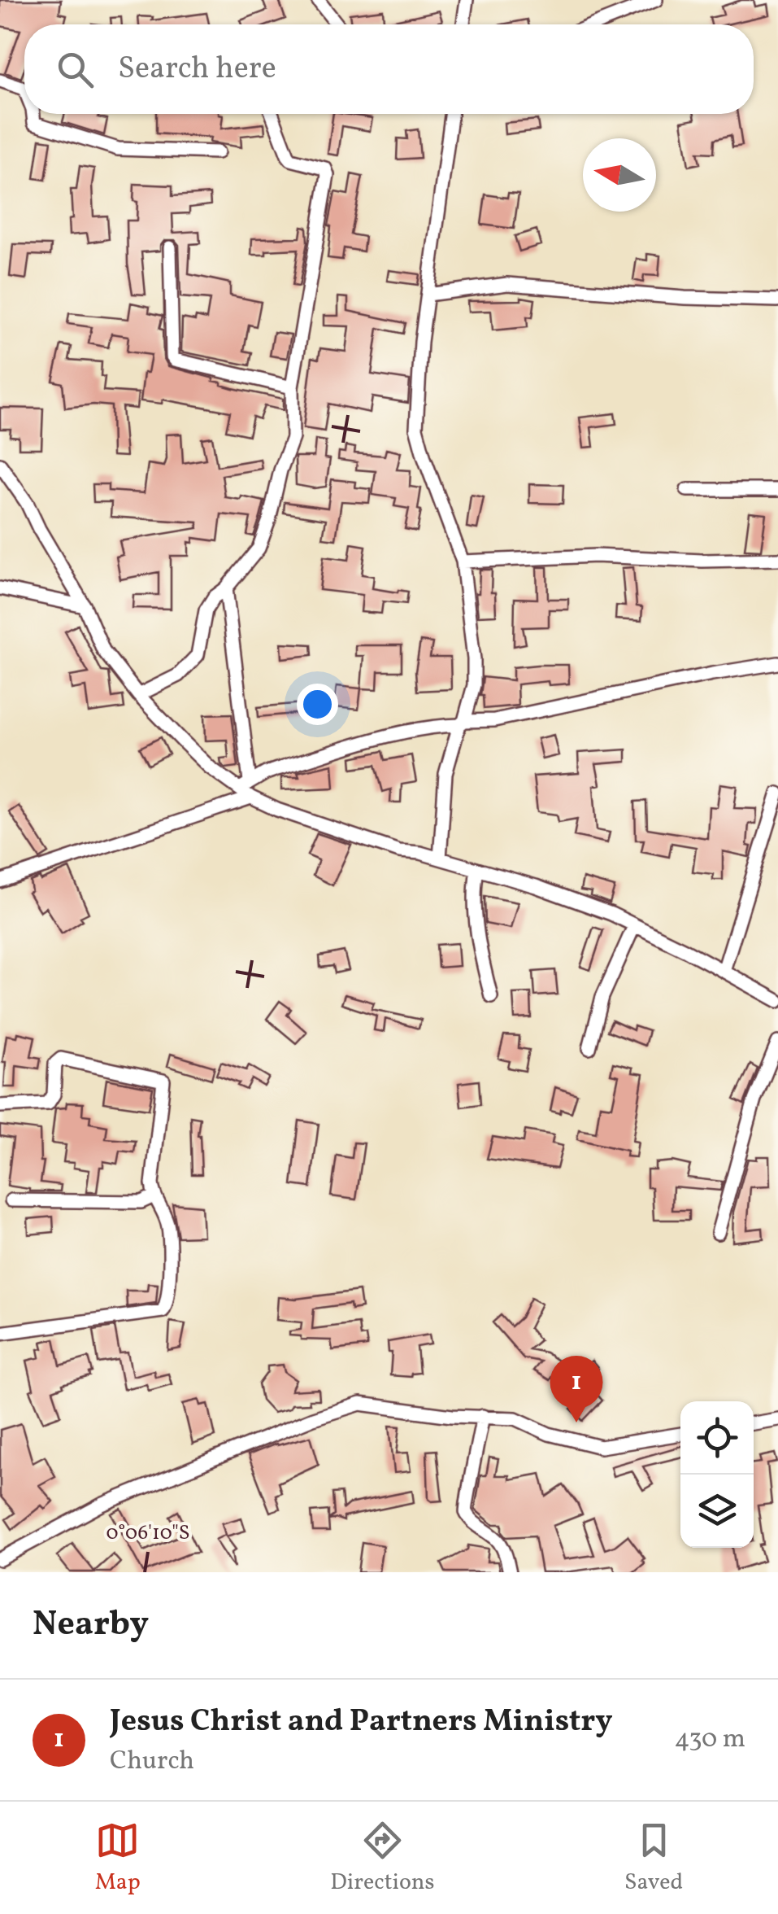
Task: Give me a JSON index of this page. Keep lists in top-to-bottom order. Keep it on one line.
{"north":"left","page":{"search":"Search here","pins":"1","heading":"Nearby","list":[{"mark":"1","name":"Jesus Christ and Partners Ministry","note":"Church","value":"430 m"}],"nav":["Map","Directions","Saved"]},"coordinates":["0°06'10\"S"]}
